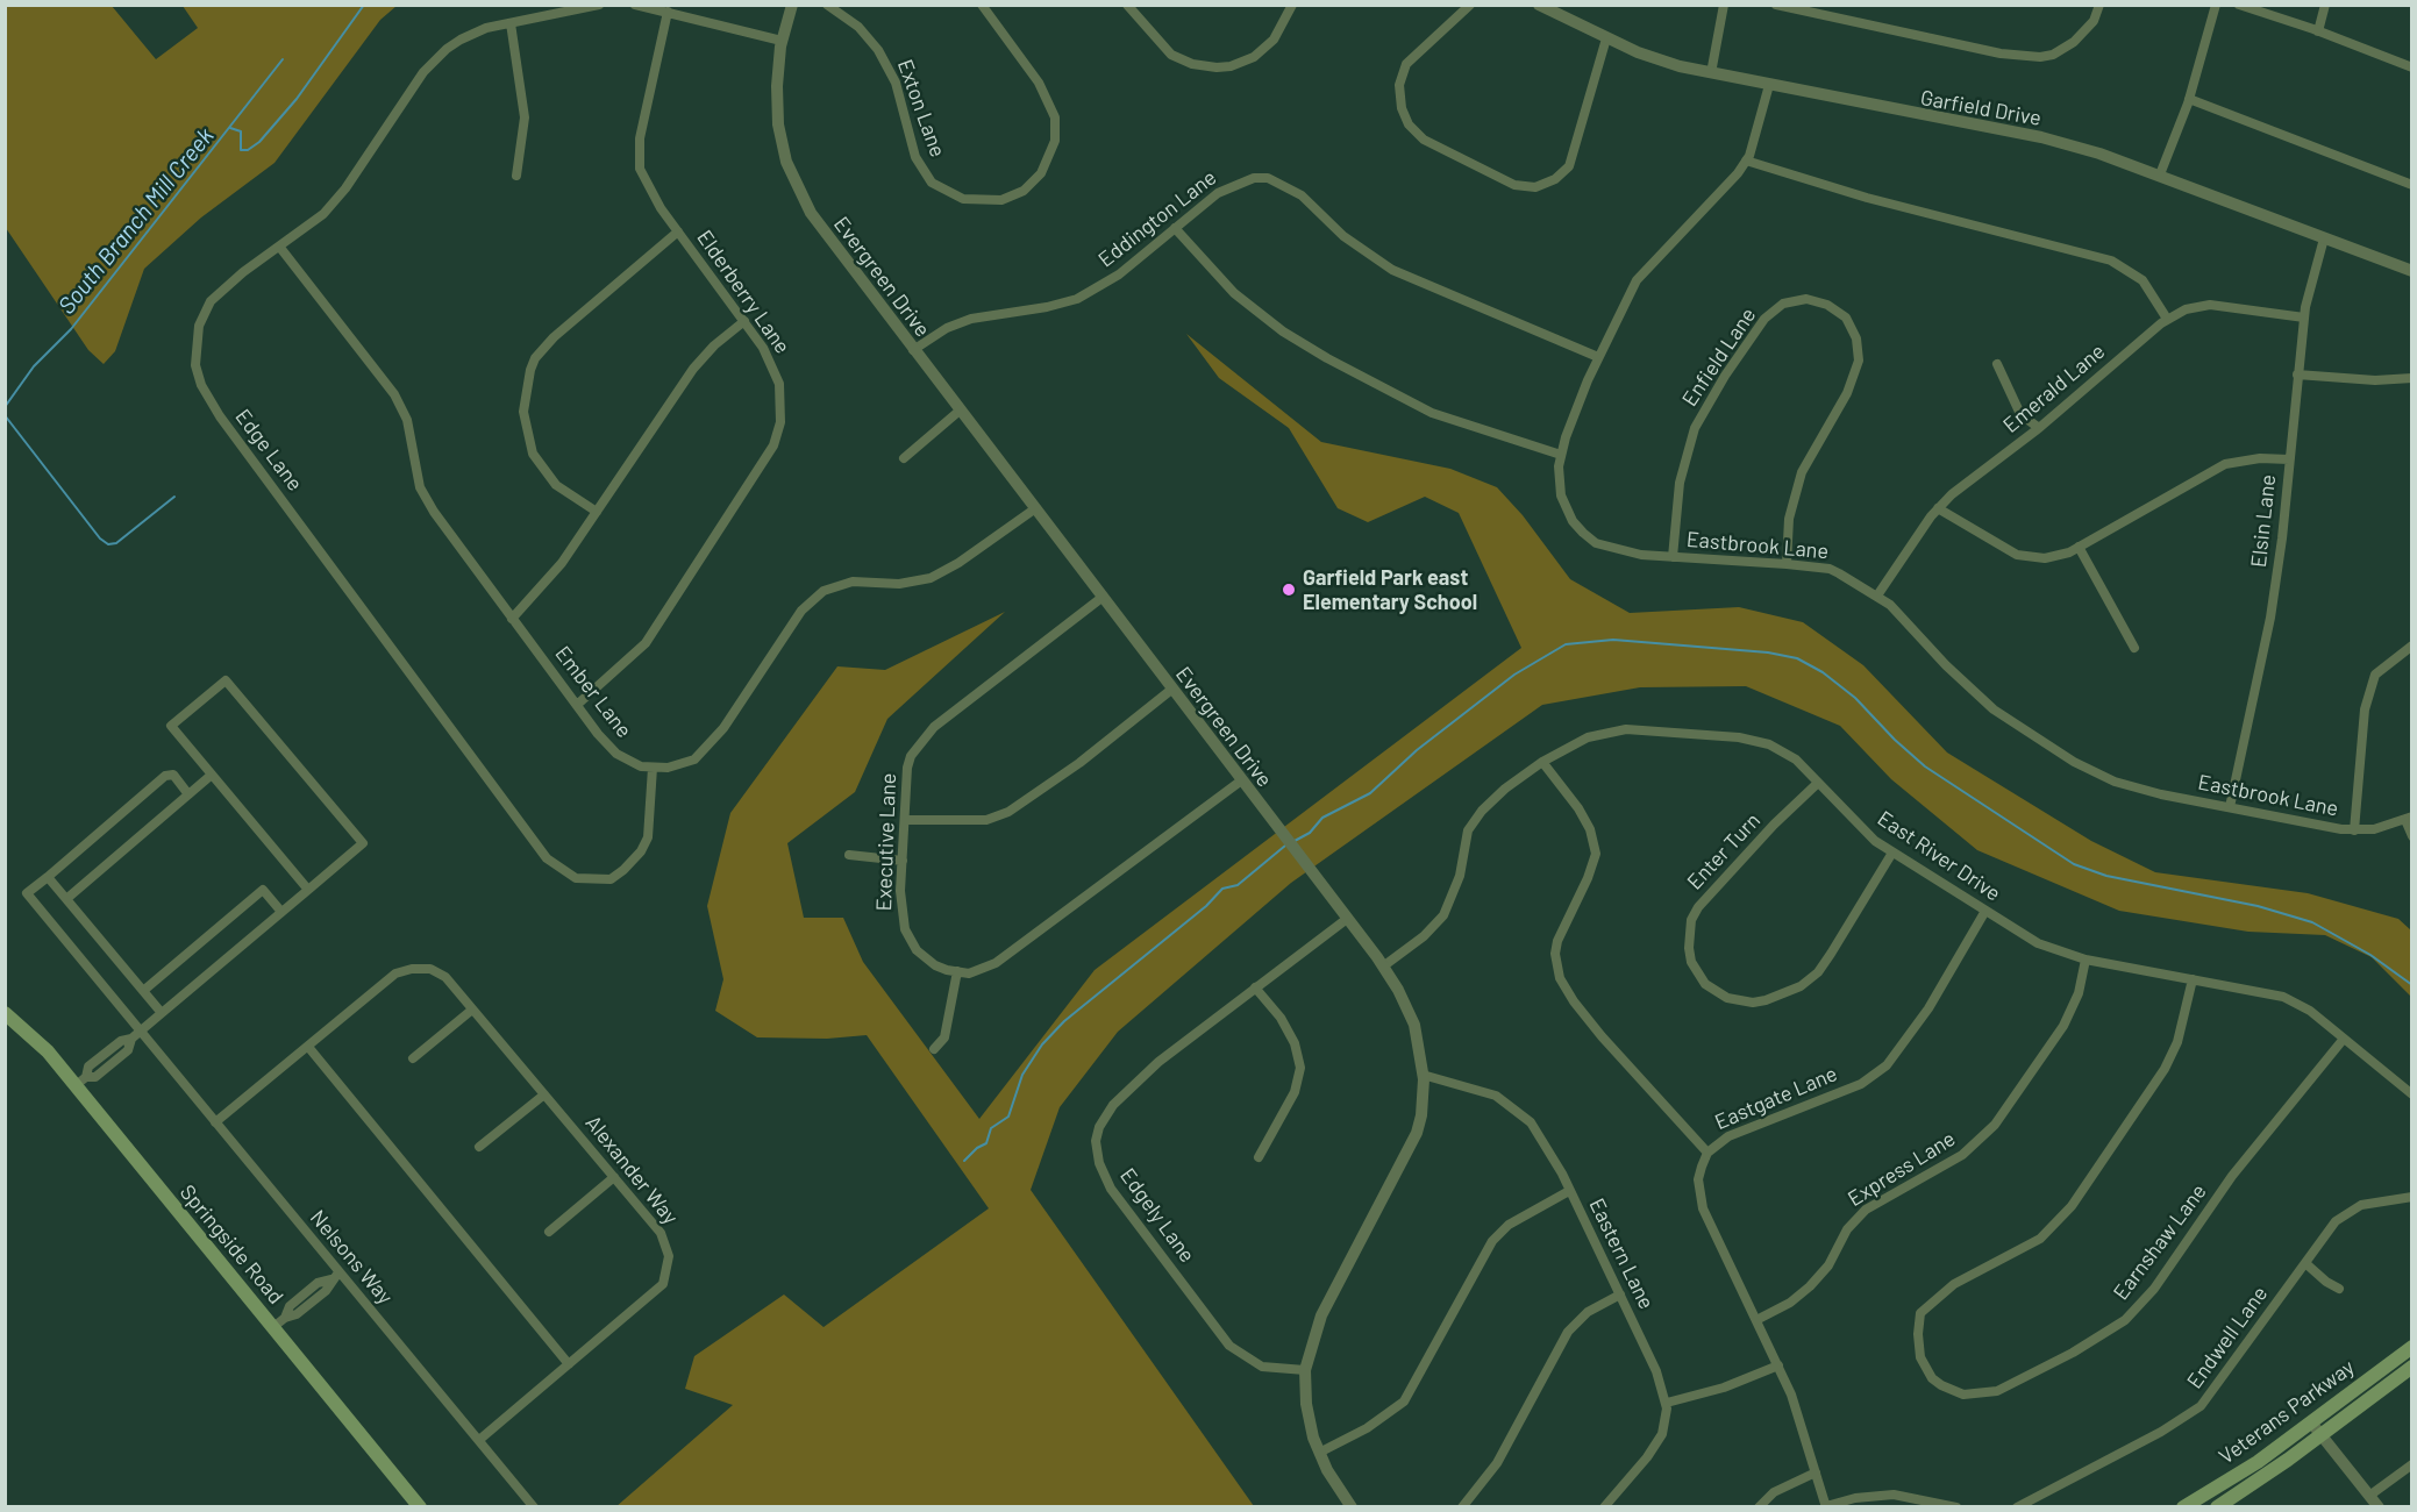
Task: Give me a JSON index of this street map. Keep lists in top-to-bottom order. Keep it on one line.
{"streets":{"main road":["Springside Road","Veterans Parkway"],"street":["Exton Lane","Garfield Drive","Eddington Lane","Evergreen Drive","Elderberry Lane","Enfield Lane","Emerald Lane","Edge Lane","Elsin Lane","Eastbrook Lane","Ember Lane","Executive Lane","Enter Turn","East River Drive","Eastgate Lane","Express Lane","Alexander Way","Edgely Lane","Earnshaw Lane","Eastern Lane","Nelsons Way","Endwell Lane"]},"crossings":[["Garfield Drive","Elsin Lane"],["Garfield Drive","Eastbrook Lane"],["Eddington Lane","Evergreen Drive"],["Eddington Lane","Eastbrook Lane"],["Evergreen Drive","Ember Lane"],["Evergreen Drive","Executive Lane"],["Evergreen Drive","East River Drive"],["Evergreen Drive","Edgely Lane"],["Evergreen Drive","Eastern Lane"],["Elderberry Lane","Ember Lane"],["Enfield Lane","Eastbrook Lane"],["Emerald Lane","Elsin Lane"],["Emerald Lane","Eastbrook Lane"],["Edge Lane","Ember Lane"],["Elsin Lane","Eastbrook Lane"],["Enter Turn","East River Drive"],["East River Drive","Eastgate Lane"],["East River Drive","Express Lane"],["East River Drive","Earnshaw Lane"],["Eastgate Lane","Express Lane"],["Alexander Way","Nelsons Way"]],"water":["South Branch Mill Creek"],"places":["Garfield Park east Elementary School"]}
